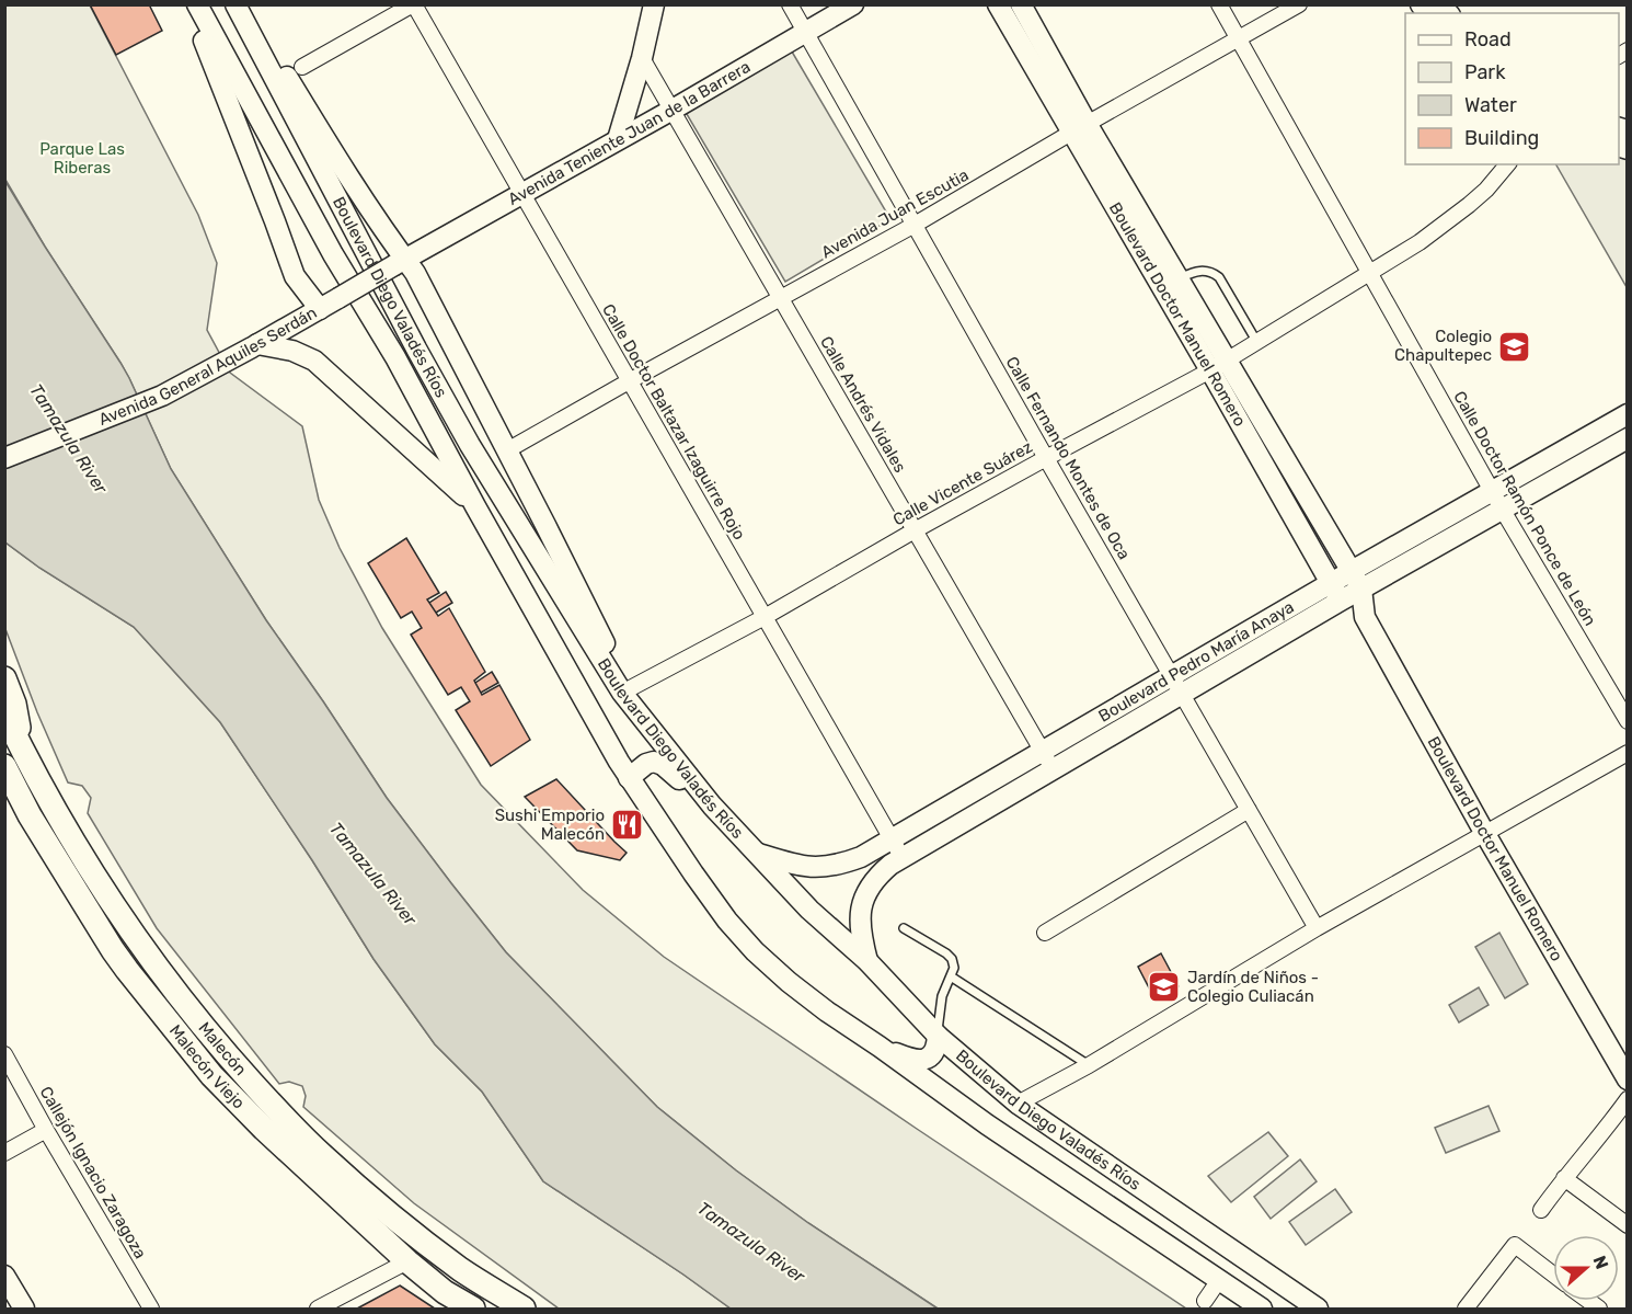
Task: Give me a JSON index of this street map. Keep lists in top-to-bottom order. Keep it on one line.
{"streets":{"main road":["Avenida Teniente Juan de la Barrera","Boulevard Diego Valadés Ríos","Boulevard Doctor Manuel Romero","Avenida General Aquiles Serdán","Boulevard Pedro María Anaya","Malecón","Malecón Viejo"],"street":["Avenida Juan Escutia","Calle Andrés Vidales","Calle Doctor Baltazar Izaguirre Rojo","Calle Fernando Montes de Oca","Calle Vicente Suárez","Calle Doctor Ramón Ponce de León","Callejón Ignacio Zaragoza"]},"crossings":[["Avenida Teniente Juan de la Barrera","Avenida General Aquiles Serdán"],["Avenida Teniente Juan de la Barrera","Calle Andrés Vidales"],["Avenida Teniente Juan de la Barrera","Calle Doctor Baltazar Izaguirre Rojo"],["Avenida Teniente Juan de la Barrera","Calle Fernando Montes de Oca"],["Avenida Juan Escutia","Boulevard Doctor Manuel Romero"],["Avenida Juan Escutia","Calle Andrés Vidales"],["Avenida Juan Escutia","Calle Doctor Baltazar Izaguirre Rojo"],["Avenida Juan Escutia","Calle Fernando Montes de Oca"],["Avenida Juan Escutia","Calle Doctor Ramón Ponce de León"],["Boulevard Diego Valadés Ríos","Calle Vicente Suárez"],["Boulevard Diego Valadés Ríos","Boulevard Pedro María Anaya"],["Boulevard Doctor Manuel Romero","Calle Vicente Suárez"],["Boulevard Doctor Manuel Romero","Boulevard Pedro María Anaya"],["Calle Andrés Vidales","Calle Vicente Suárez"],["Calle Andrés Vidales","Boulevard Pedro María Anaya"],["Calle Doctor Baltazar Izaguirre Rojo","Calle Vicente Suárez"],["Calle Doctor Baltazar Izaguirre Rojo","Boulevard Pedro María Anaya"],["Calle Fernando Montes de Oca","Calle Vicente Suárez"],["Calle Fernando Montes de Oca","Boulevard Pedro María Anaya"],["Calle Vicente Suárez","Calle Doctor Ramón Ponce de León"],["Calle Doctor Ramón Ponce de León","Boulevard Pedro María Anaya"]],"water":["Tamazula River"],"parks":["Parque Las Riberas"],"places":{"school or university":["Colegio Chapultepec","Jardín de Niños - Colegio Culiacán"],"restaurant":["Sushi Emporio Malecón"]},"legend":["Road","Park","Water","Building"],"north":"right"}
